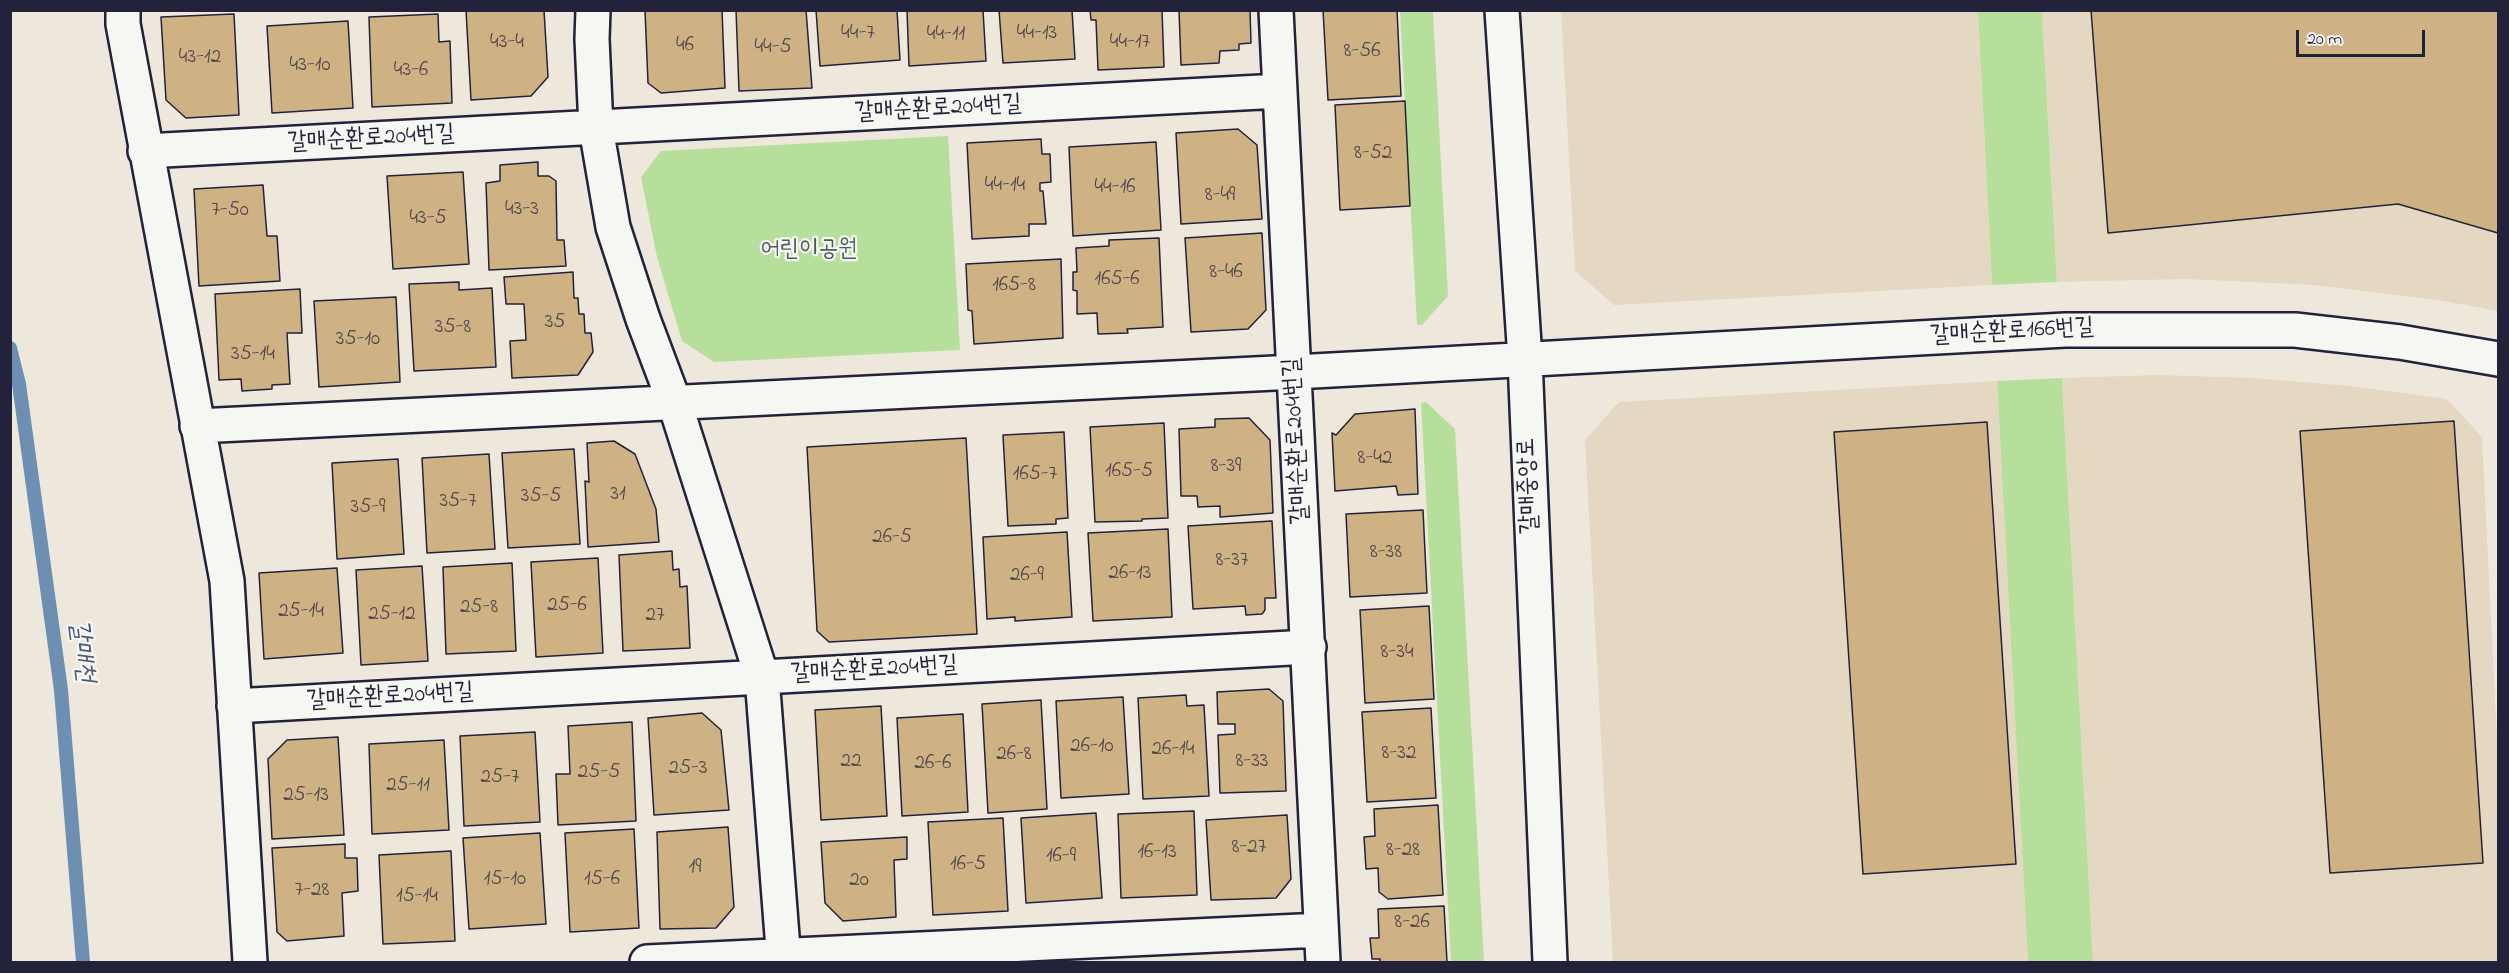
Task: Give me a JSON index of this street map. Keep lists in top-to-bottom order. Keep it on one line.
{"streets":{"street":["갈매순환로204번길","갈매순환로166번길","갈매중앙로"]},"crossings":[["갈매순환로204번길","갈매순환로166번길"],["갈매순환로166번길","갈매중앙로"]],"water":["갈매천"],"parks":["어린이공원"],"house_numbers":["44-7","44-13","44-11","43-4","44-17","46","44-5","8-56","43-12","43-10","43-6","8-52","44-14","44-16","8-49","43-3","7-50","43-5","8-46","165-6","165-8","35","35-8","35-10","35-14","8-42","8-39","165-5","165-7","31","35-5","35-7","35-9","26-5","8-38","8-37","26-13","26-9","25-6","25-8","25-14","25-12","27","8-34","26-10","26-14","8-32","26-8","22","8-33","26-6","25-3","25-5","25-7","25-11","25-13","8-27","8-28","16-13","16-9","16-5","19","15-10","15-6","20","7-28","15-14","8-26"],"scale_bar":"20 m"}
